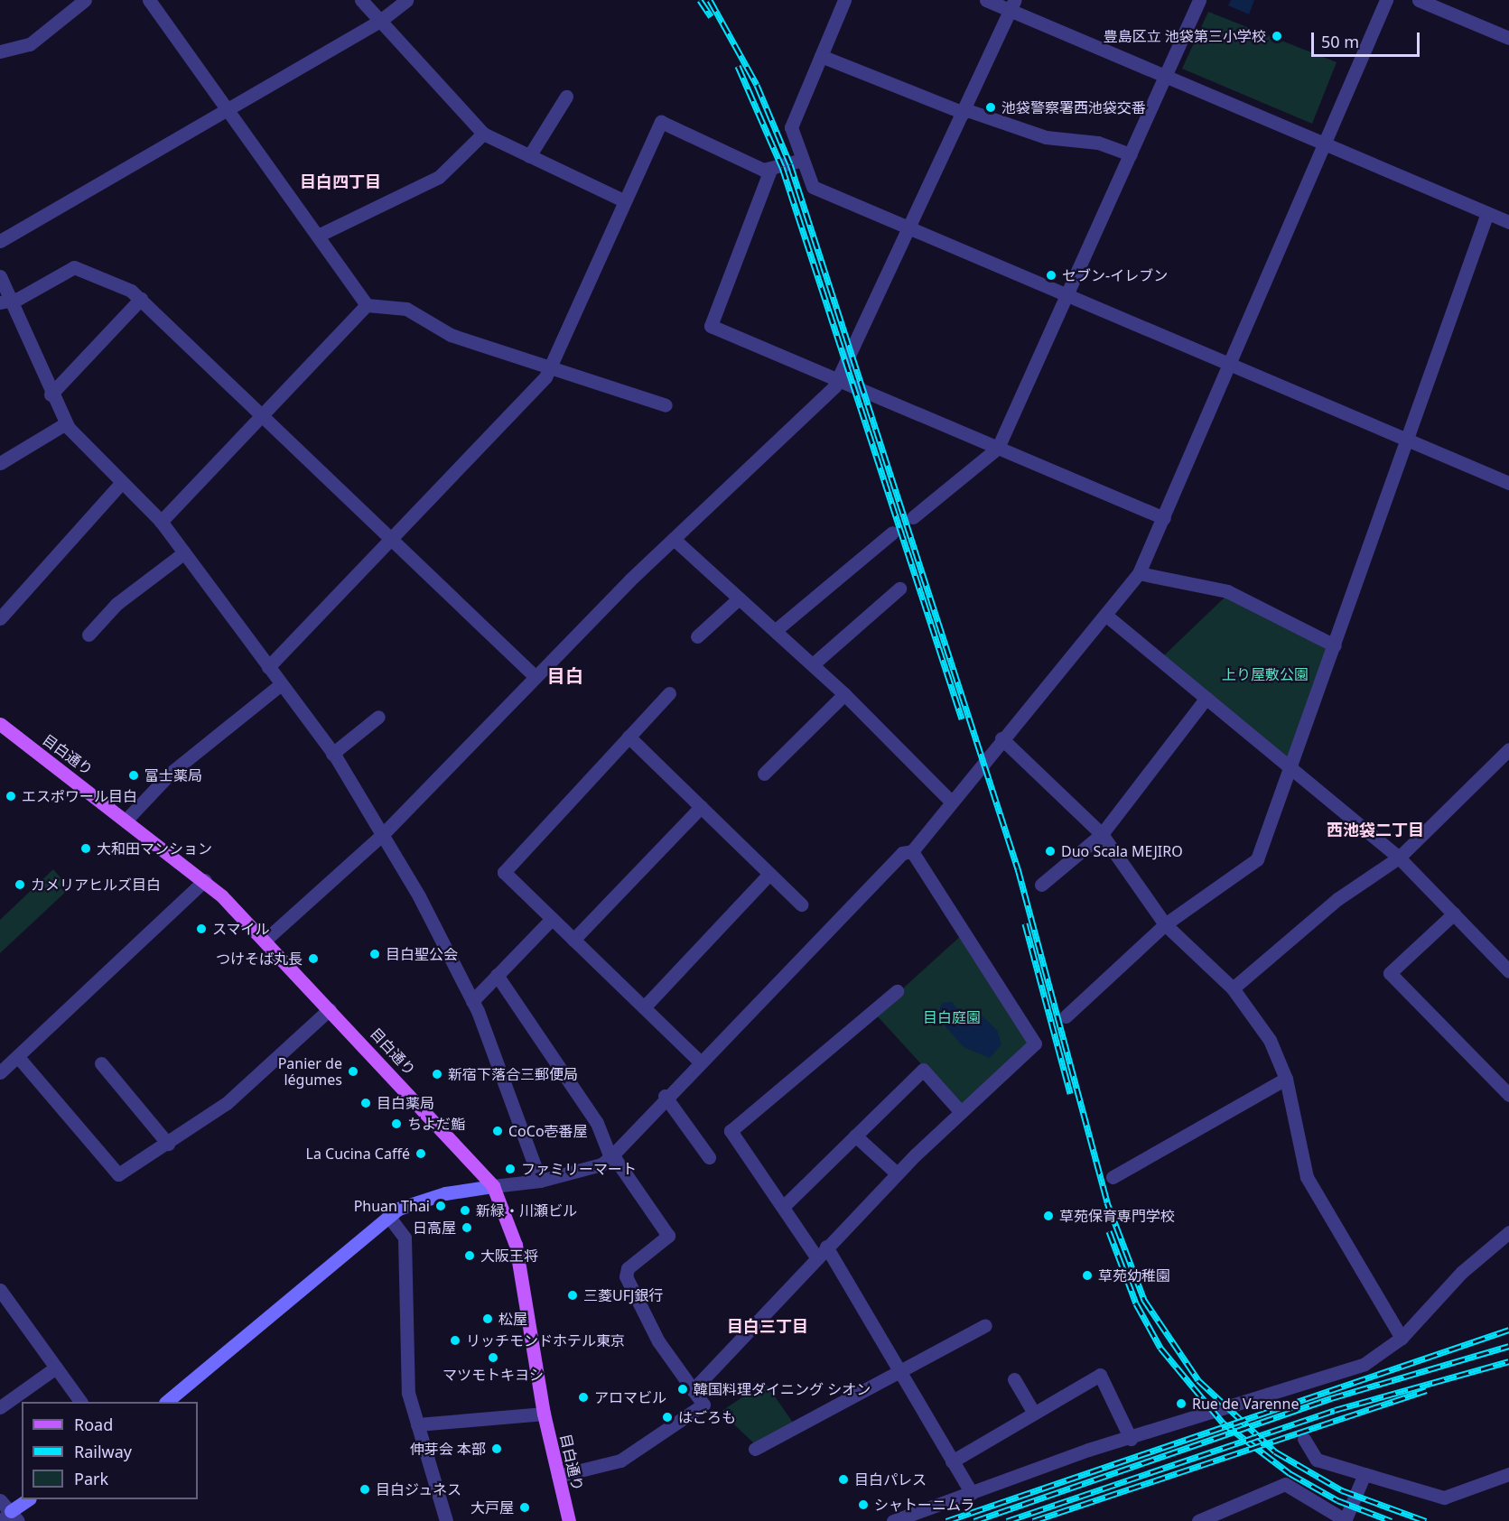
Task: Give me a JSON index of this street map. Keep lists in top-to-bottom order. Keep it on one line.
{"streets":{"main road":["目白通り"]},"districts":["目白四丁目","目白","西池袋二丁目","目白三丁目"],"parks":["上り屋敷公園","目白庭園"],"places":["豊島区立 池袋第三小学校","池袋警察署西池袋交番","セブン-イレブン","富士薬局","エスポワール目白","大和田マンション","Duo Scala MEJIRO","カメリアヒルズ目白","スマイル","目白聖公会","つけそば丸長","Panier de légumes","新宿下落合三郵便局","目白薬局","ちよだ鮨","CoCo壱番屋","La Cucina Caffé","ファミリーマート","Phuan Thai","新緑・川瀬ビル","草苑保育専門学校","日高屋","大阪王将","草苑幼稚園","三菱UFJ銀行","松屋","リッチモンドホテル東京","マツモトキヨシ","韓国料理ダイニング シオン","アロマビル","Rue de Varenne","はごろも","伸芽会 本部","目白パレス","目白ジュネス","シャトーニムラ","大戸屋"],"legend":["Road","Railway","Park"],"scale_bar":"50 m"}
